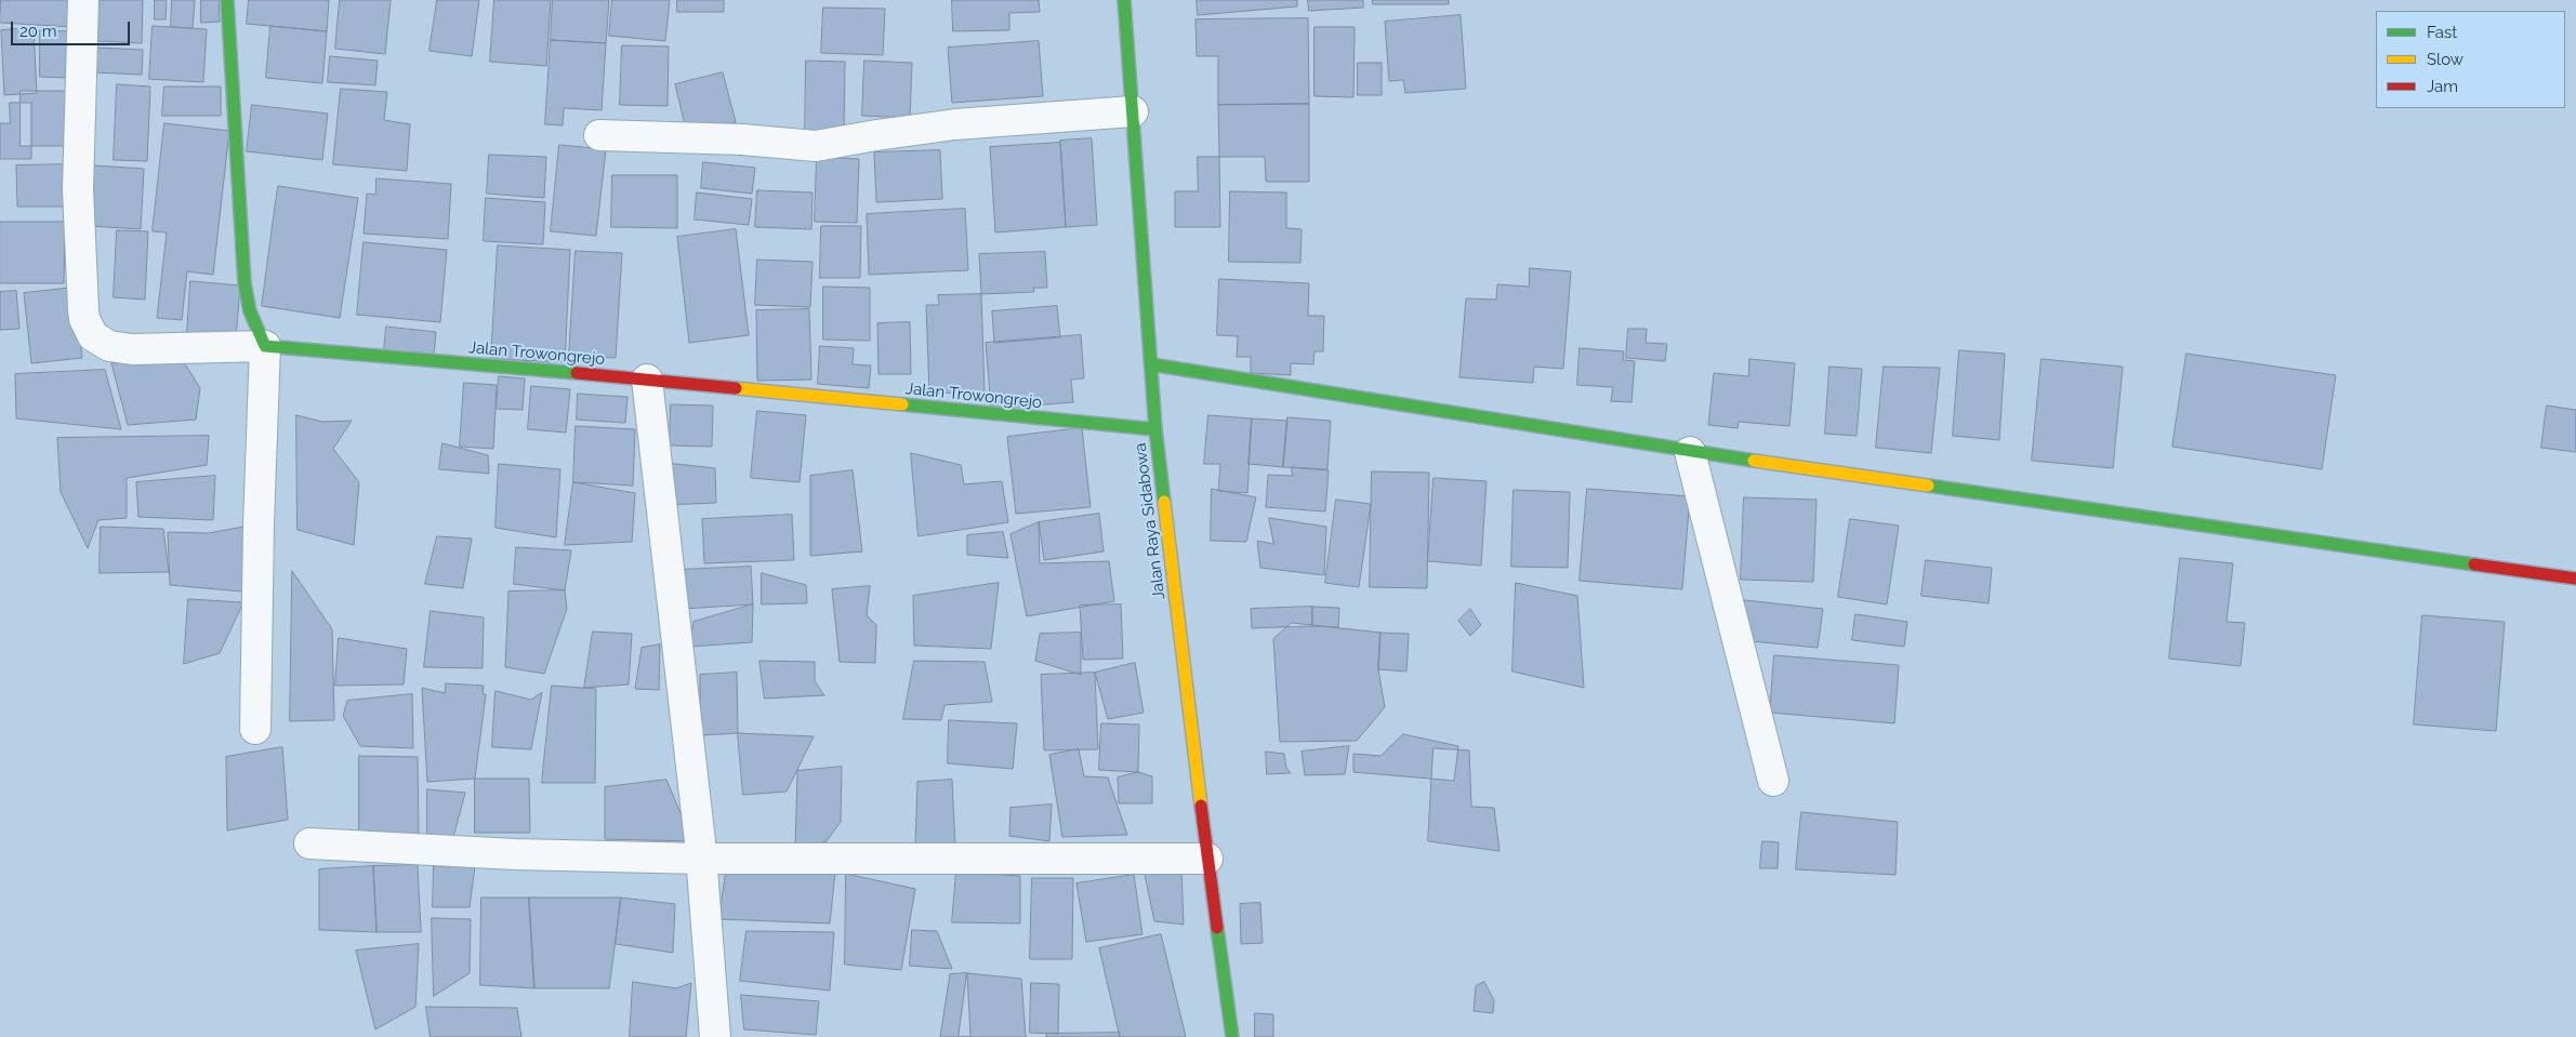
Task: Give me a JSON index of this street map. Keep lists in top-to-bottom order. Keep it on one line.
{"streets":{"main road":["Jalan Trowongrejo","Jalan Raya Sidabowa"]},"crossings":[["Jalan Trowongrejo","Jalan Raya Sidabowa"]],"legend":["Fast","Slow","Jam"],"scale_bar":"20 m"}
